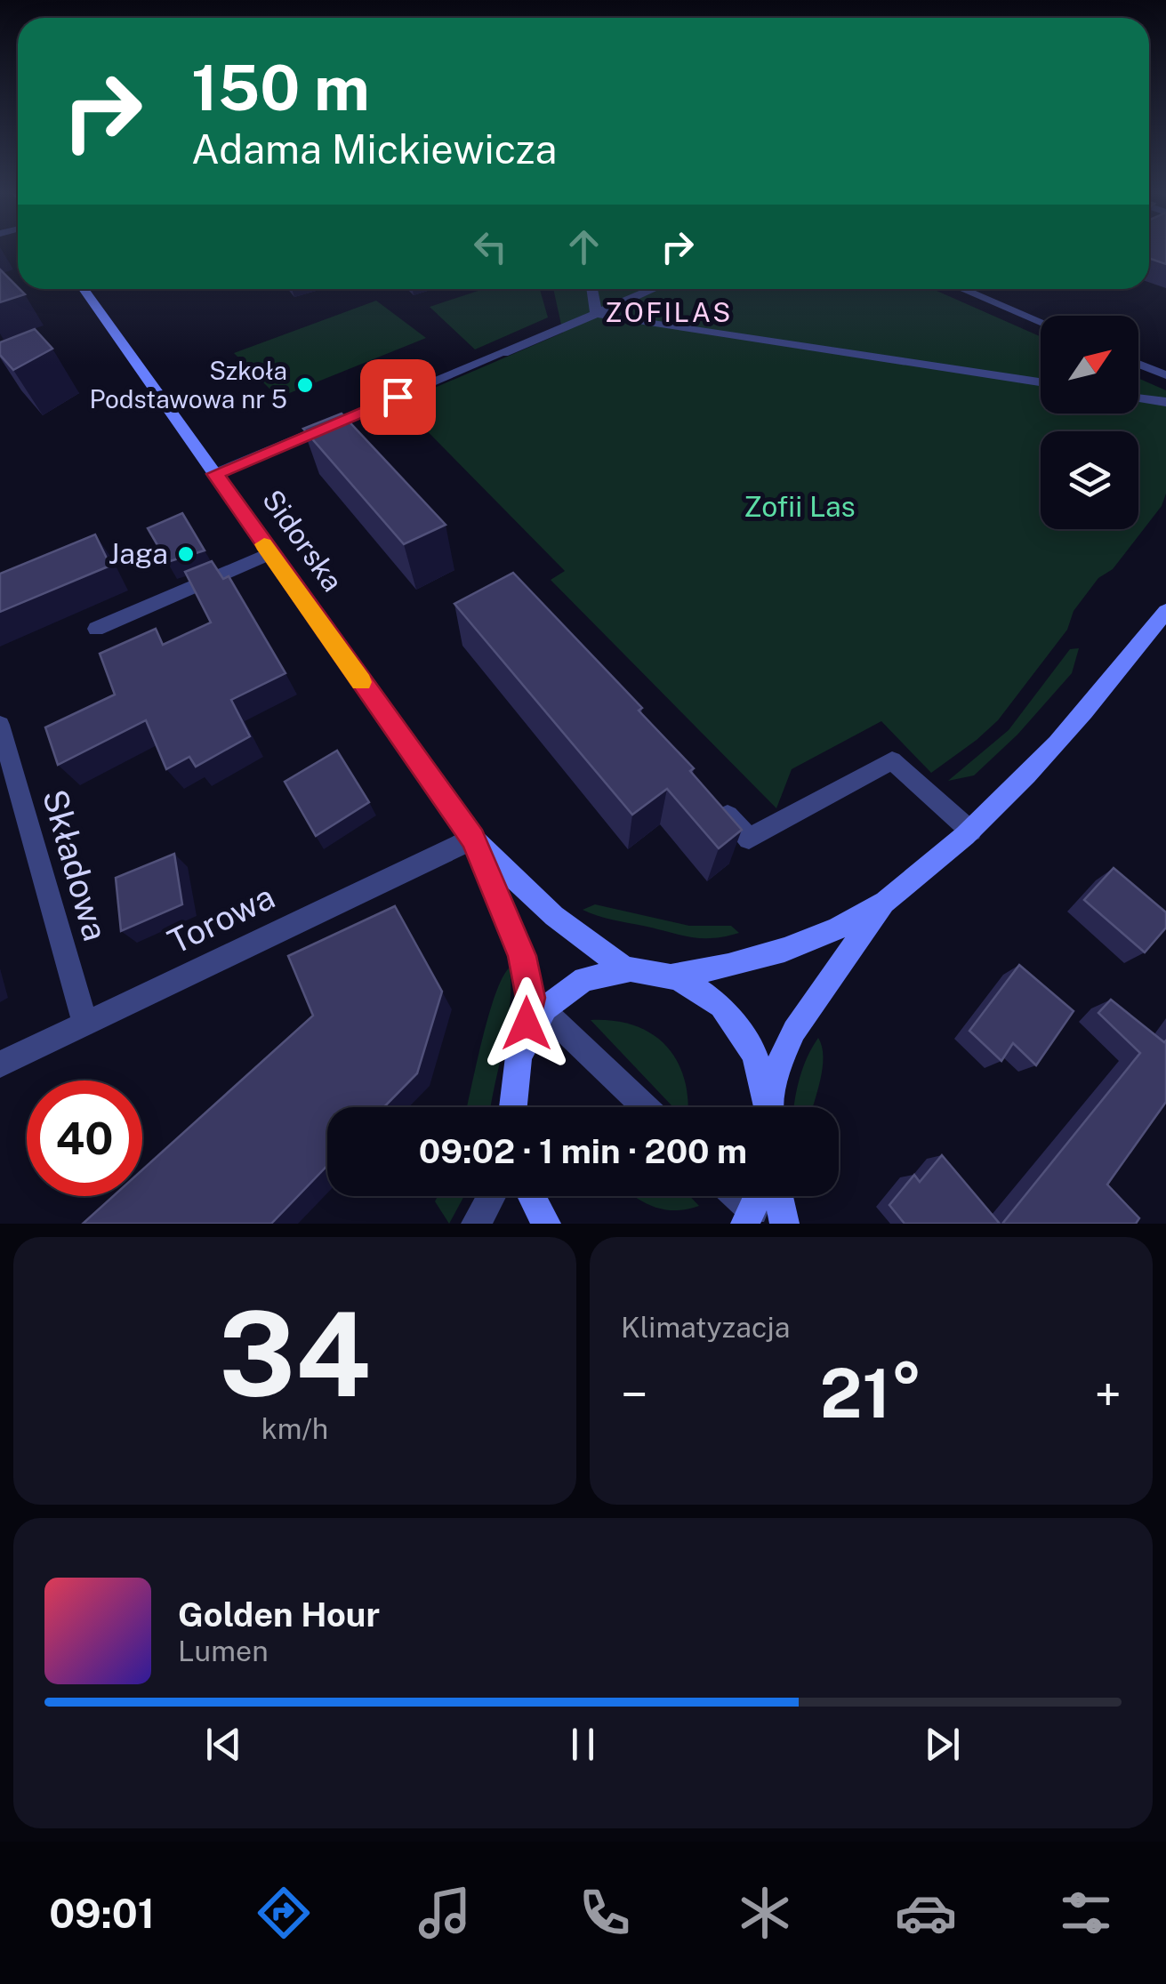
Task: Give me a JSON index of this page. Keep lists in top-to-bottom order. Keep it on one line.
{"streets":{"street":["Sidorska","Składowa","Torowa"]},"crossings":[["Sidorska","Torowa"],["Składowa","Torowa"]],"districts":["ZOFILAS"],"parks":["Zofii Las"],"places":["Szkoła Podstawowa nr 5","Jaga"],"north":"top right","page":{"turn":["150 m","Adama Mickiewicza"],"limit":"40","trip":"09:02 · 1 min · 200 m","tile":[["34","km/h"],"Klimatyzacja"],"heat":["−","21°","+"],"song":["Golden Hour","Lumen"],"tabs":"09:01"}}
